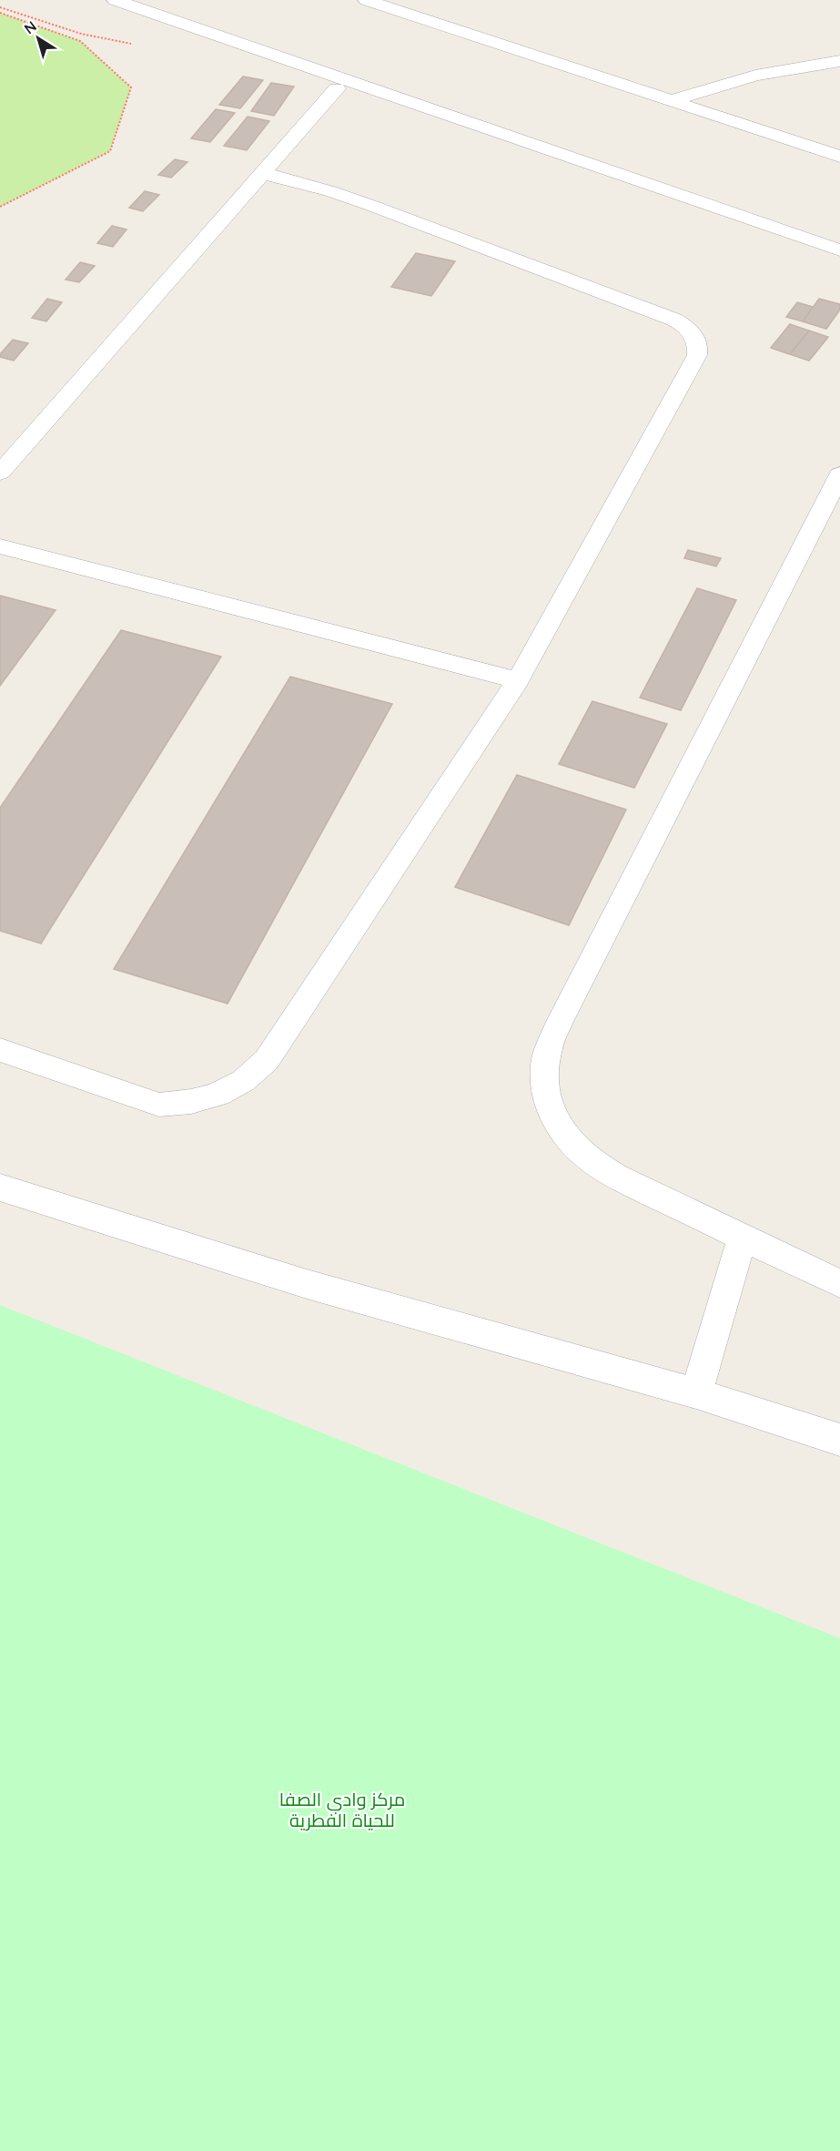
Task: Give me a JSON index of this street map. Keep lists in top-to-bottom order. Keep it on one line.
{"parks":["مركز وادي الصفا للحياة الفطرية"],"north":"top left"}
